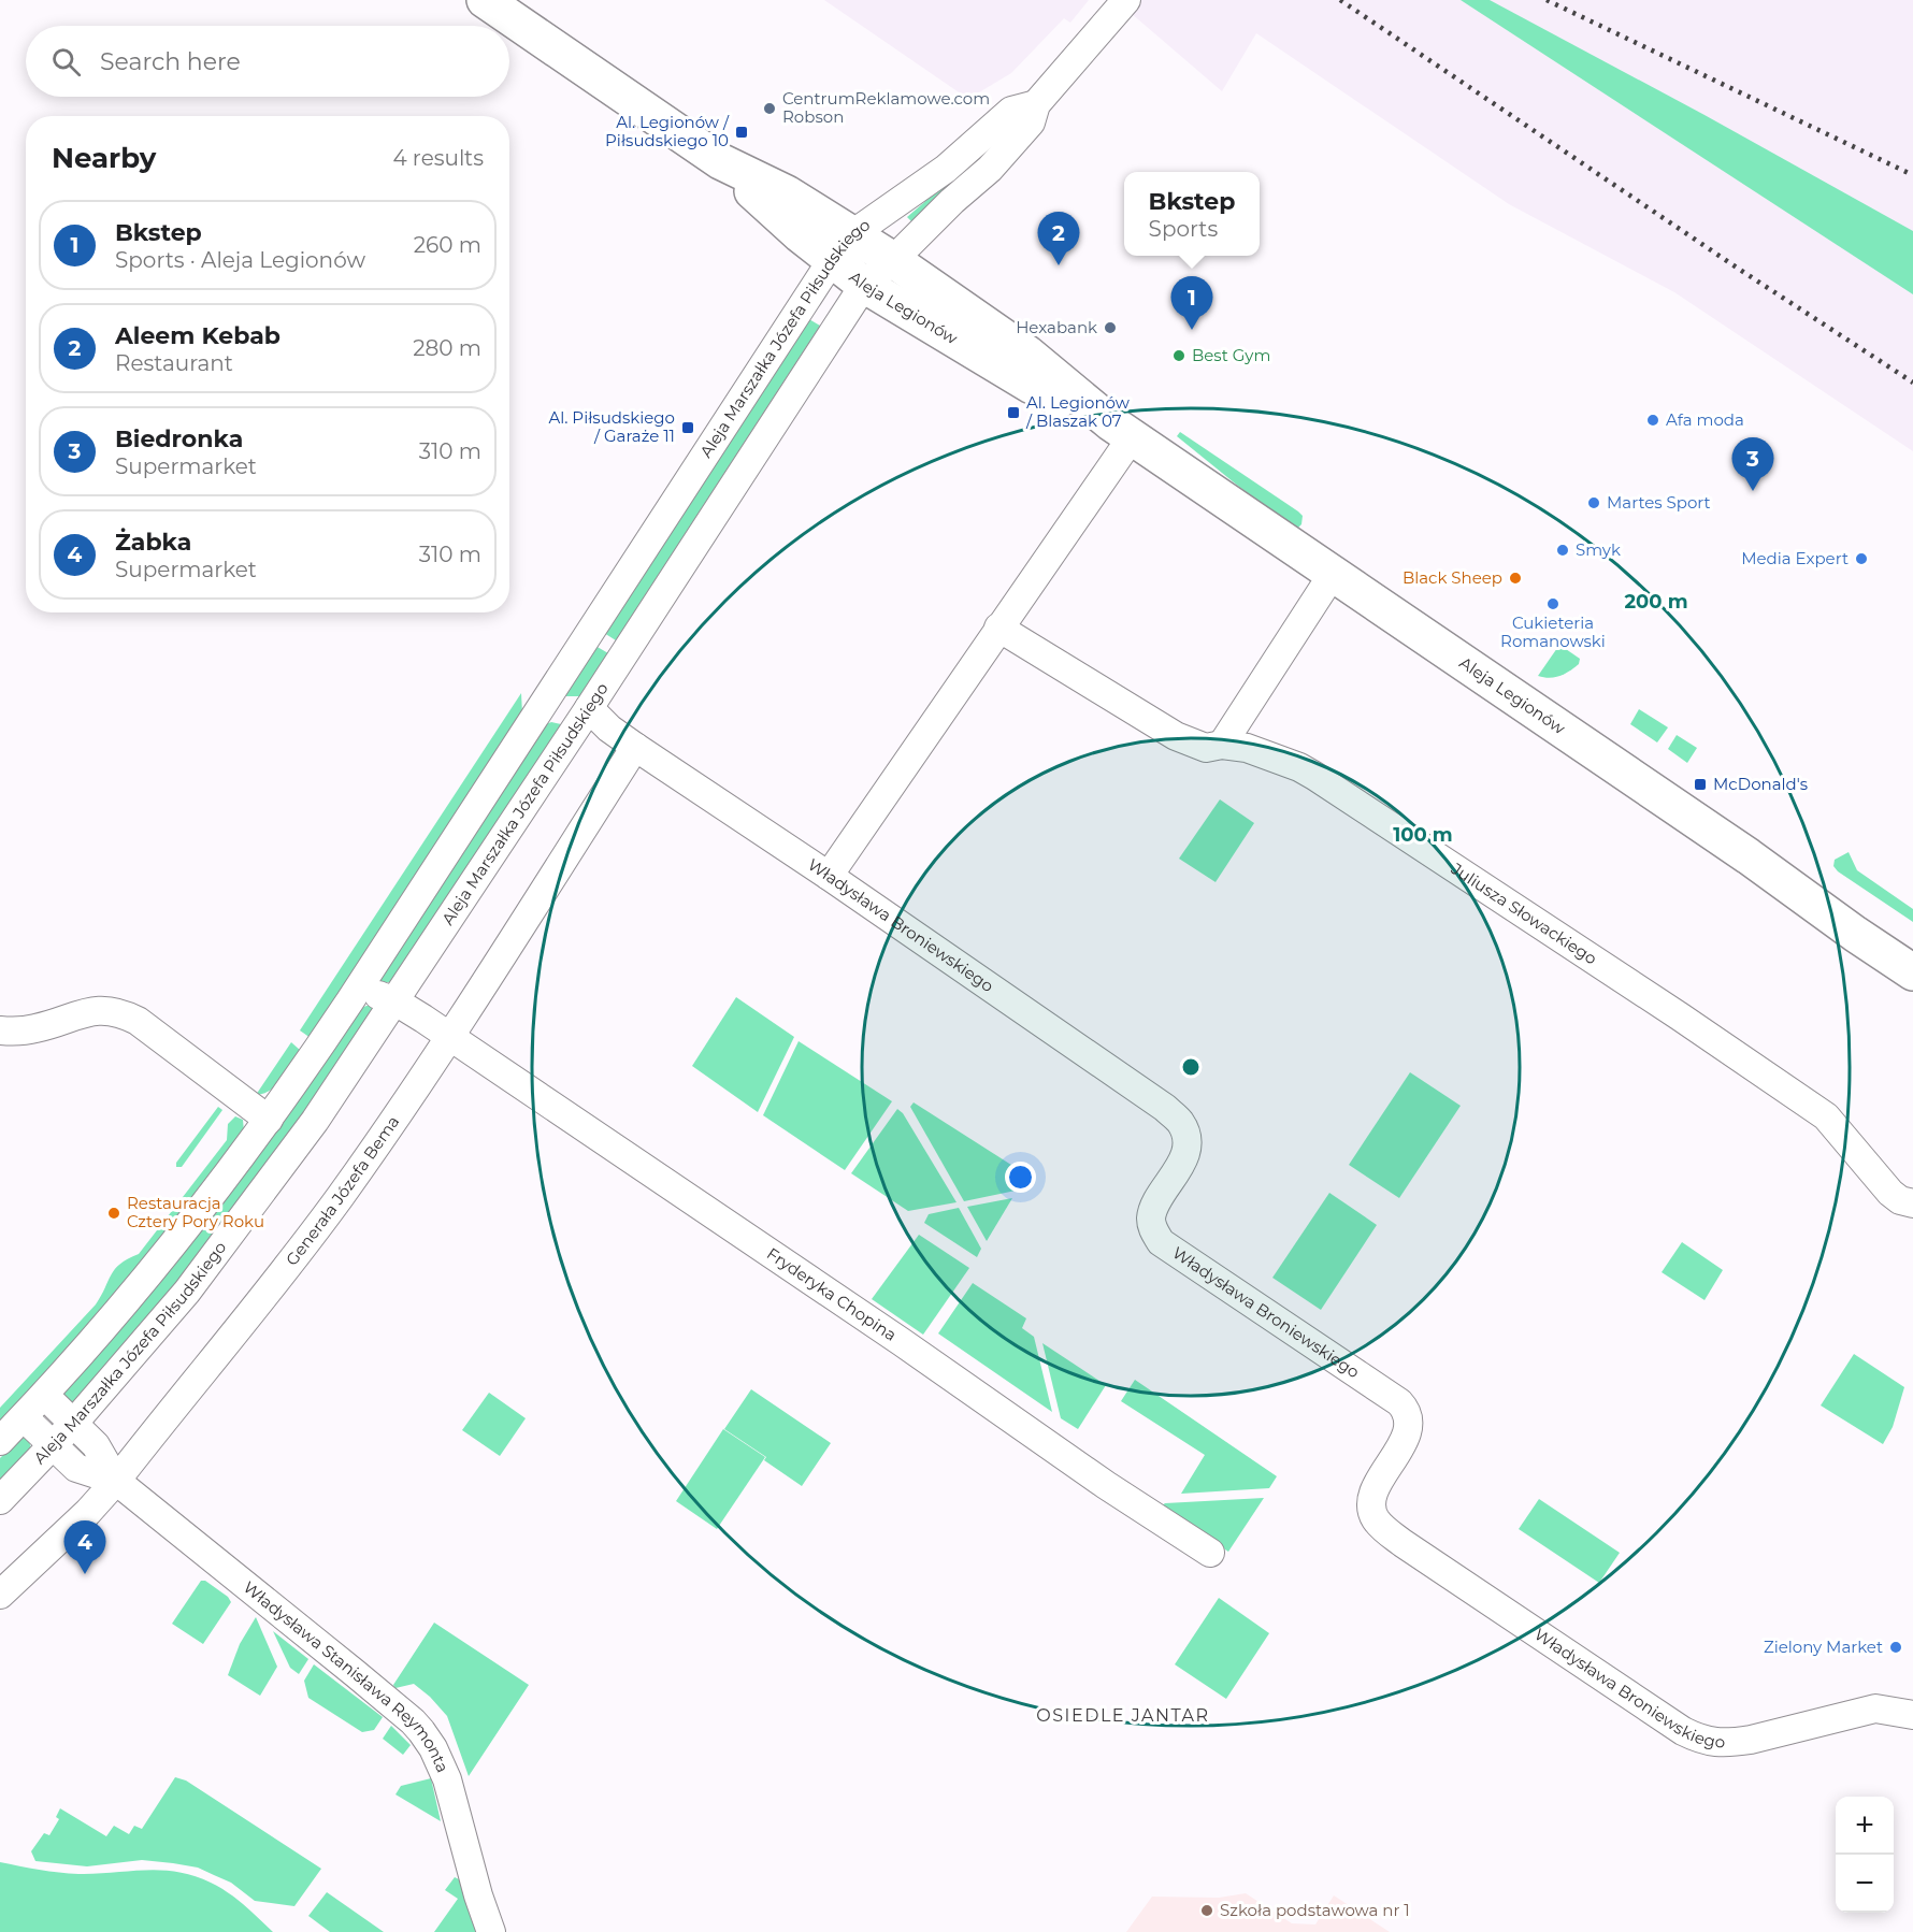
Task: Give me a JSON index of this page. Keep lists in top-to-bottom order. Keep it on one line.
{"streets":{"main road":["Aleja Legionów"],"street":["Aleja Marszałka Józefa Piłsudskiego","Juliusza Słowackiego","Władysława Broniewskiego","Generała Józefa Bema","Fryderyka Chopina","Władysława Stanisława Reymonta"]},"crossings":[["Aleja Legionów","Aleja Marszałka Józefa Piłsudskiego"],["Aleja Marszałka Józefa Piłsudskiego","Władysława Broniewskiego"],["Aleja Marszałka Józefa Piłsudskiego","Fryderyka Chopina"],["Aleja Marszałka Józefa Piłsudskiego","Władysława Stanisława Reymonta"],["Władysława Broniewskiego","Generała Józefa Bema"],["Generała Józefa Bema","Fryderyka Chopina"],["Generała Józefa Bema","Władysława Stanisława Reymonta"]],"districts":["OSIEDLE JANTAR"],"places":{"other":["CentrumReklamowe.com Robson","Hexabank","Best Gym","Afa moda","Martes Sport","Smyk","Media Expert","Black Sheep","Cukieteria Romanowski","Restauracja Cztery Pory Roku","Zielony Market","Szkoła podstawowa nr 1"],"transit":["Al. Legionów / Piłsudskiego 10","Al. Legionów / Blaszak 07","Al. Piłsudskiego / Garaże 11","McDonald's"]},"page":{"search":"Search here","heading":["Nearby","4 results"],"popup":["Bkstep","Sports"],"list":[{"mark":"1","name":"Bkstep","note":"Sports · Aleja Legionów","value":"260 m"},{"mark":"2","name":"Aleem Kebab","note":"Restaurant","value":"280 m"},{"mark":"3","name":"Biedronka","note":"Supermarket","value":"310 m"},{"mark":"4","name":"Żabka","note":"Supermarket","value":"310 m"}],"pins":["2","1","3","4"],"map_buttons":["+","−"]},"rings":["200 m","100 m"]}
